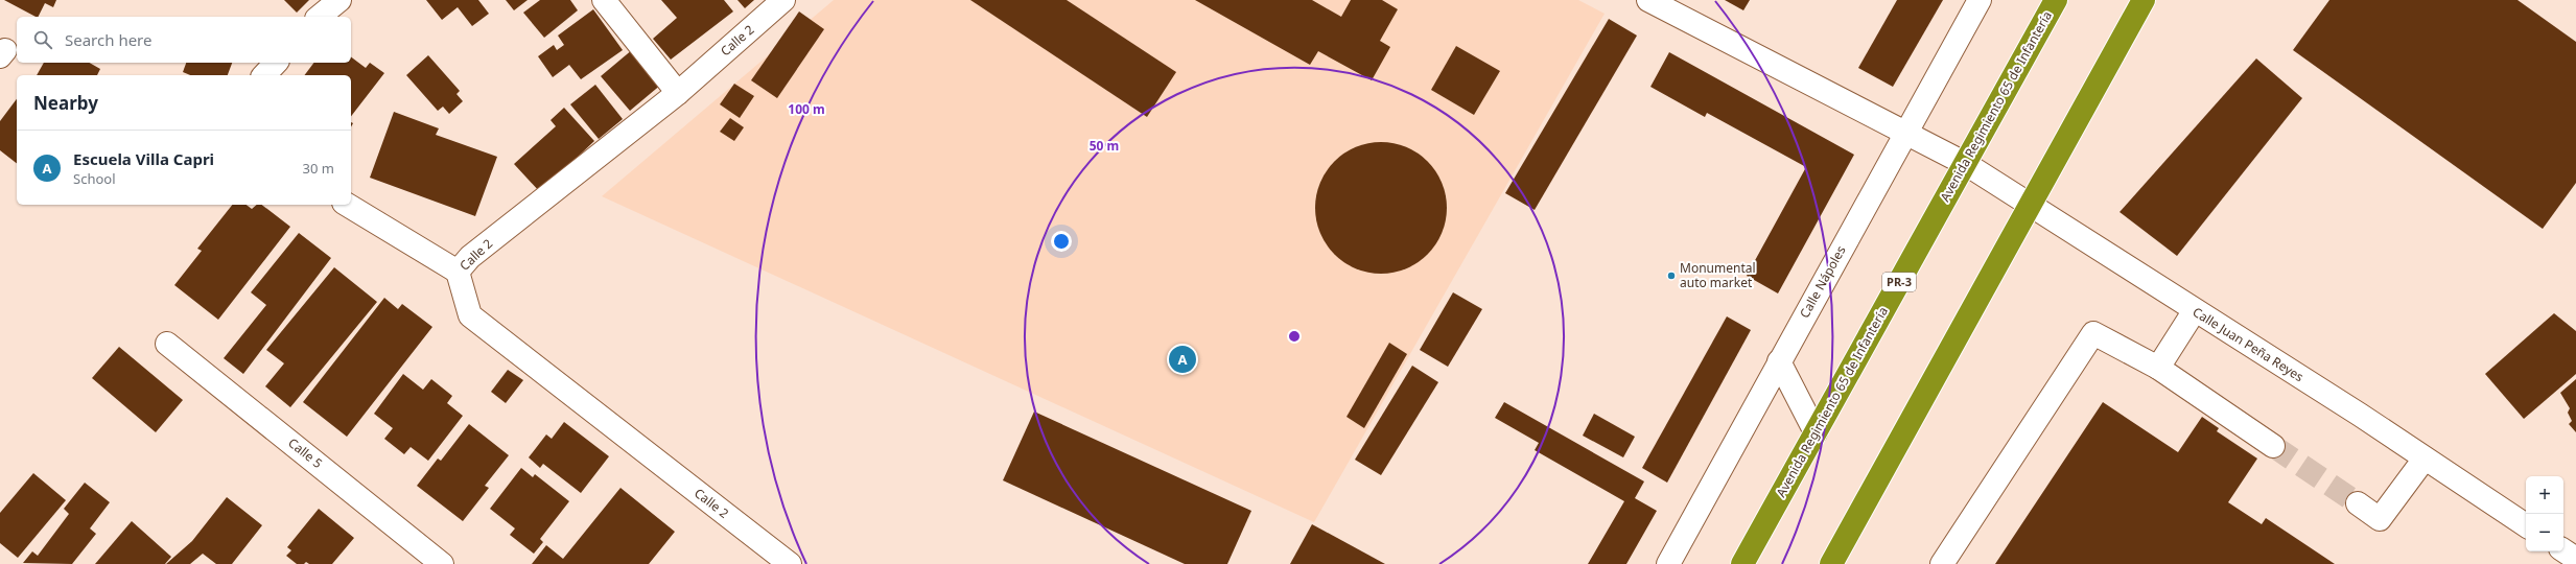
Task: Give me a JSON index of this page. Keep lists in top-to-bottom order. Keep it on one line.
{"streets":{"highway":["Avenida Regimiento 65 de Infantería","PR-3"],"street":["Calle 2","Calle Nápoles","Calle Juan Peña Reyes","Calle 5"]},"crossings":[["Avenida Regimiento 65 de Infantería","Calle Juan Peña Reyes"],["Calle Nápoles","Calle Juan Peña Reyes"]],"places":["Monumental auto market"],"page":{"search":"Search here","heading":"Nearby","list":[{"mark":"A","name":"Escuela Villa Capri","note":"School","value":"30 m"}],"pins":"A","map_buttons":["+","−"]},"rings":["100 m","50 m"]}
